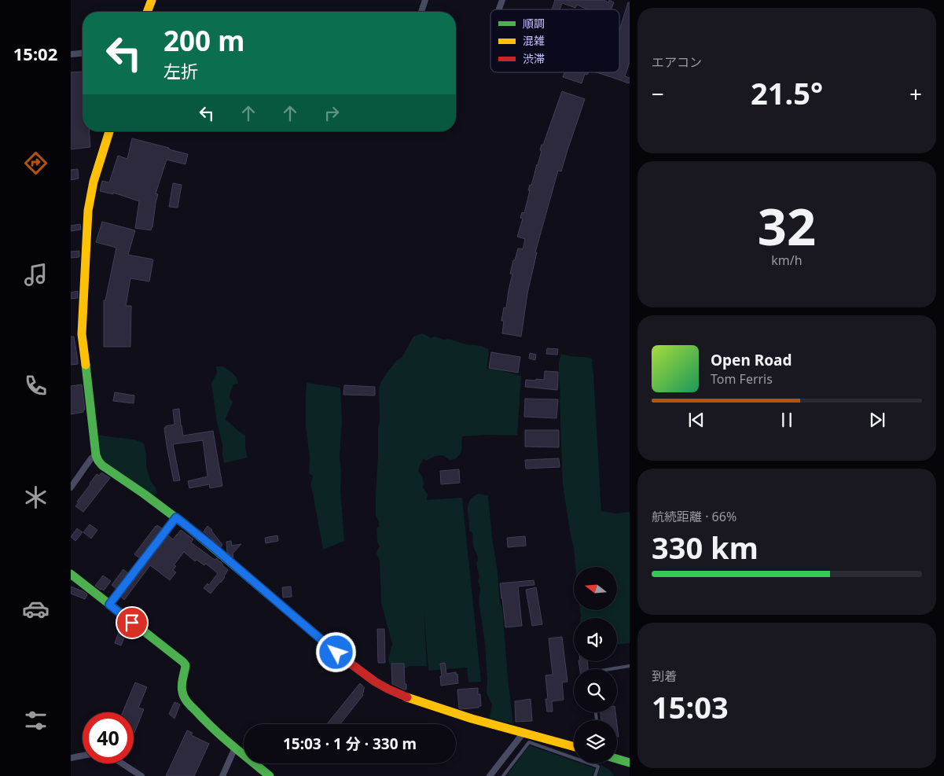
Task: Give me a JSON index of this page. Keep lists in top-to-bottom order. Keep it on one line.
{"legend":["順調","混雑","渋滞"],"north":"left","page":{"tabs":"15:02","tile":["エアコン",["32","km/h"],["航続距離 · 66%","330 km"],["到着","15:03"]],"turn":["200 m","左折"],"heat":["−","21.5°","+"],"song":["Open Road","Tom Ferris"],"limit":"40","trip":"15:03 · 1 分 · 330 m"}}
